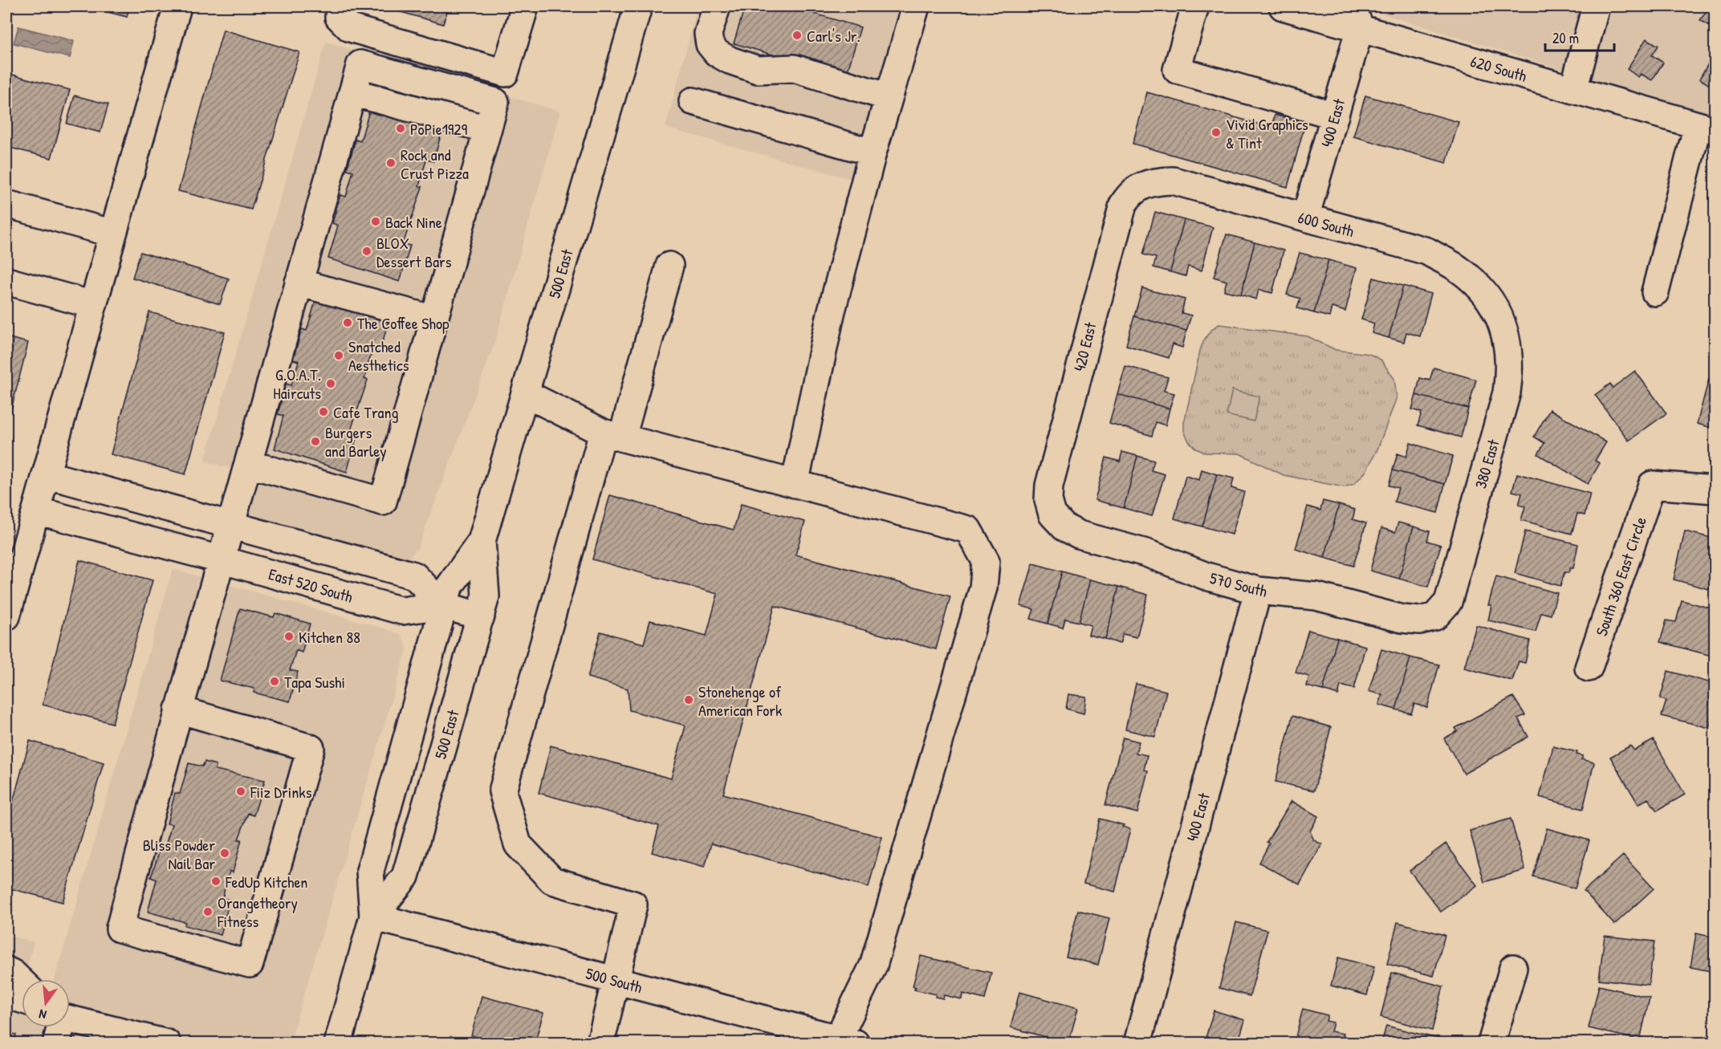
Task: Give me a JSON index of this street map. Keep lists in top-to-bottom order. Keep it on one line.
{"streets":{"street":["620 South","400 East","600 South","500 East","420 East","380 East","South 360 East Circle","570 South","East 520 South","500 South"]},"crossings":[["620 South","400 East"],["400 East","600 South"],["400 East","570 South"],["600 South","420 East"],["600 South","380 East"],["500 East","East 520 South"],["500 East","500 South"],["420 East","570 South"],["380 East","570 South"]],"places":["Carl's Jr.","PoPie1929","Vivid Graphics & Tint","Rock and Crust Pizza","Back Nine","BLOX Dessert Bars","The Coffee Shop","Snatched Aesthetics","G.O.A.T. Haircuts","Cafe Trang","Burgers and Barley","Kitchen 88","Tapa Sushi","Stonehenge of American Fork","Fiiz Drinks","Bliss Powder Nail Bar","FedUp Kitchen","Orangetheory Fitness"],"scale_bar":"20 m","north":"bottom"}
